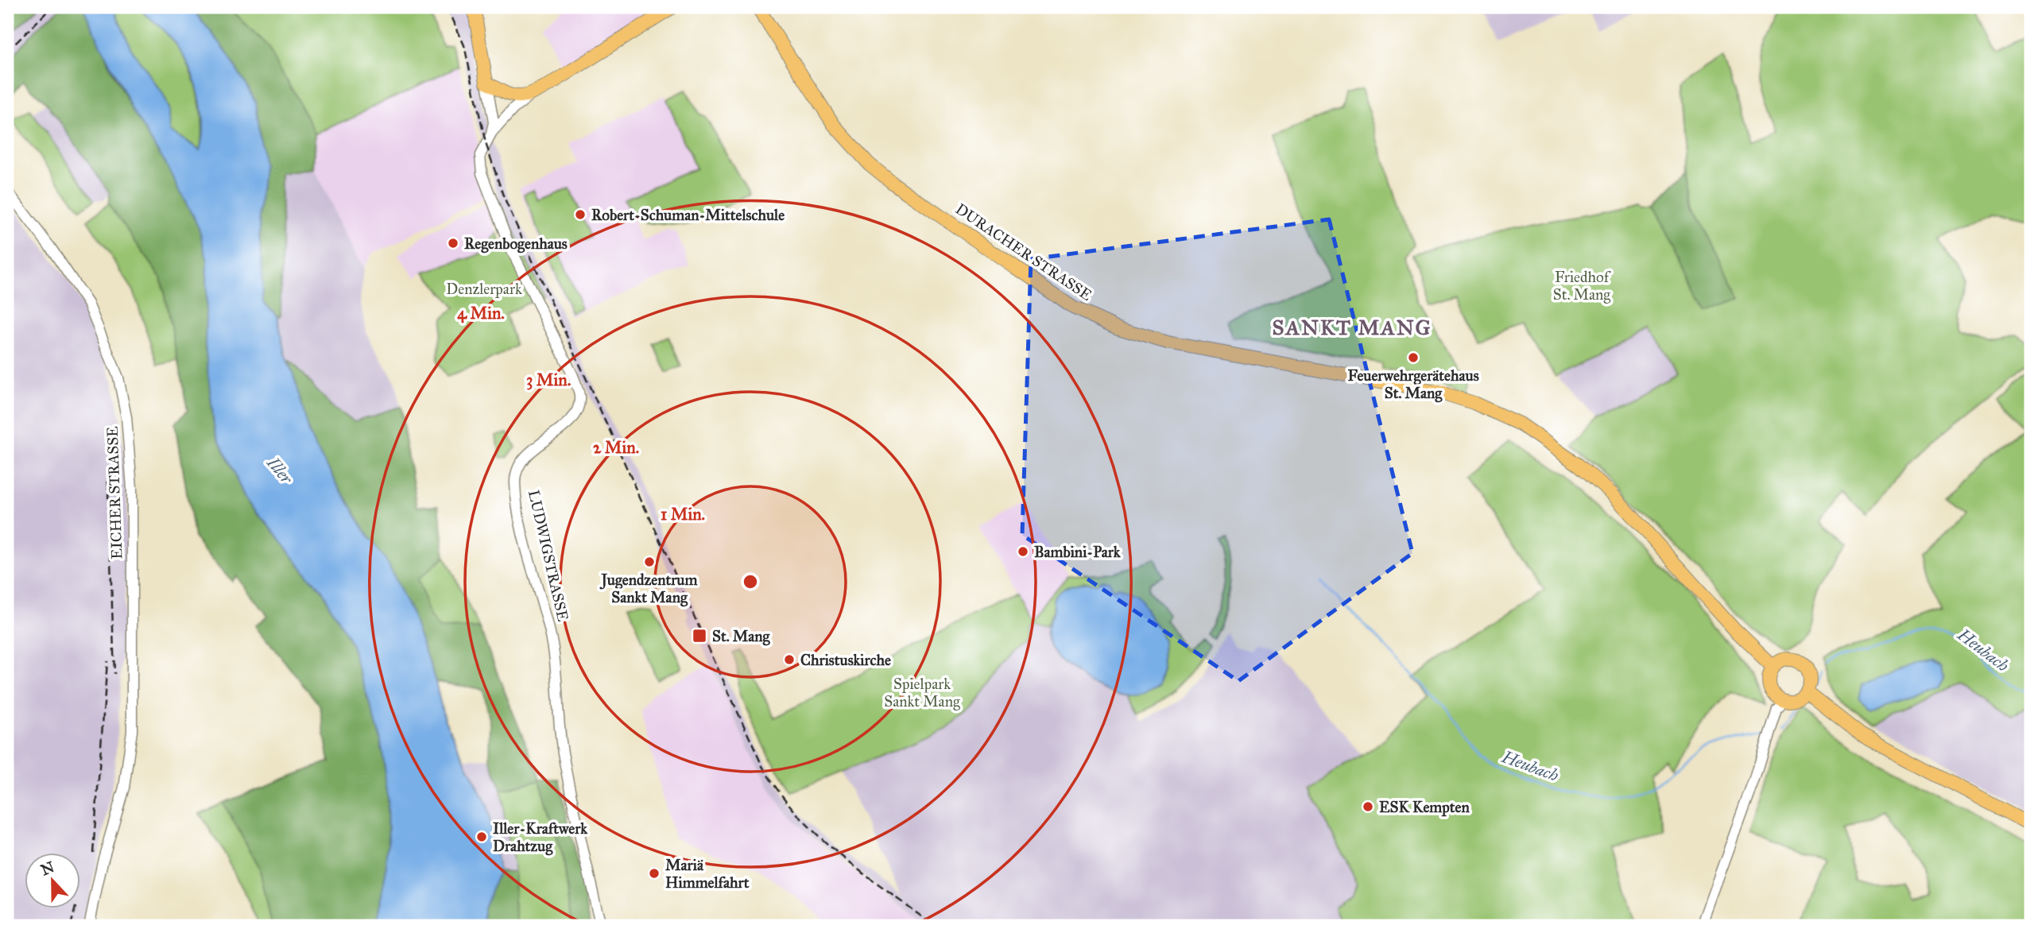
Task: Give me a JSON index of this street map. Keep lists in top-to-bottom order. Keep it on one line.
{"streets":{"main road":["DURACHER STRASSE","LUDWIGSTRASSE"],"street":["EICHER STRASSE"]},"districts":["SANKT MANG"],"water":["Iller","Heubach"],"parks":["Friedhof St. Mang","Denzlerpark","Spielpark Sankt Mang"],"places":{"other":["Robert-Schuman-Mittelschule","Regenbogenhaus","Feuerwehrgerätehaus St. Mang","Bambini-Park","Jugendzentrum Sankt Mang","Christuskirche","ESK Kempten","Iller-Kraftwerk Drahtzug","Mariä Himmelfahrt"],"transit":["St. Mang"]},"north":"top","rings":["4 Min.","3 Min.","2 Min.","1 Min."]}
